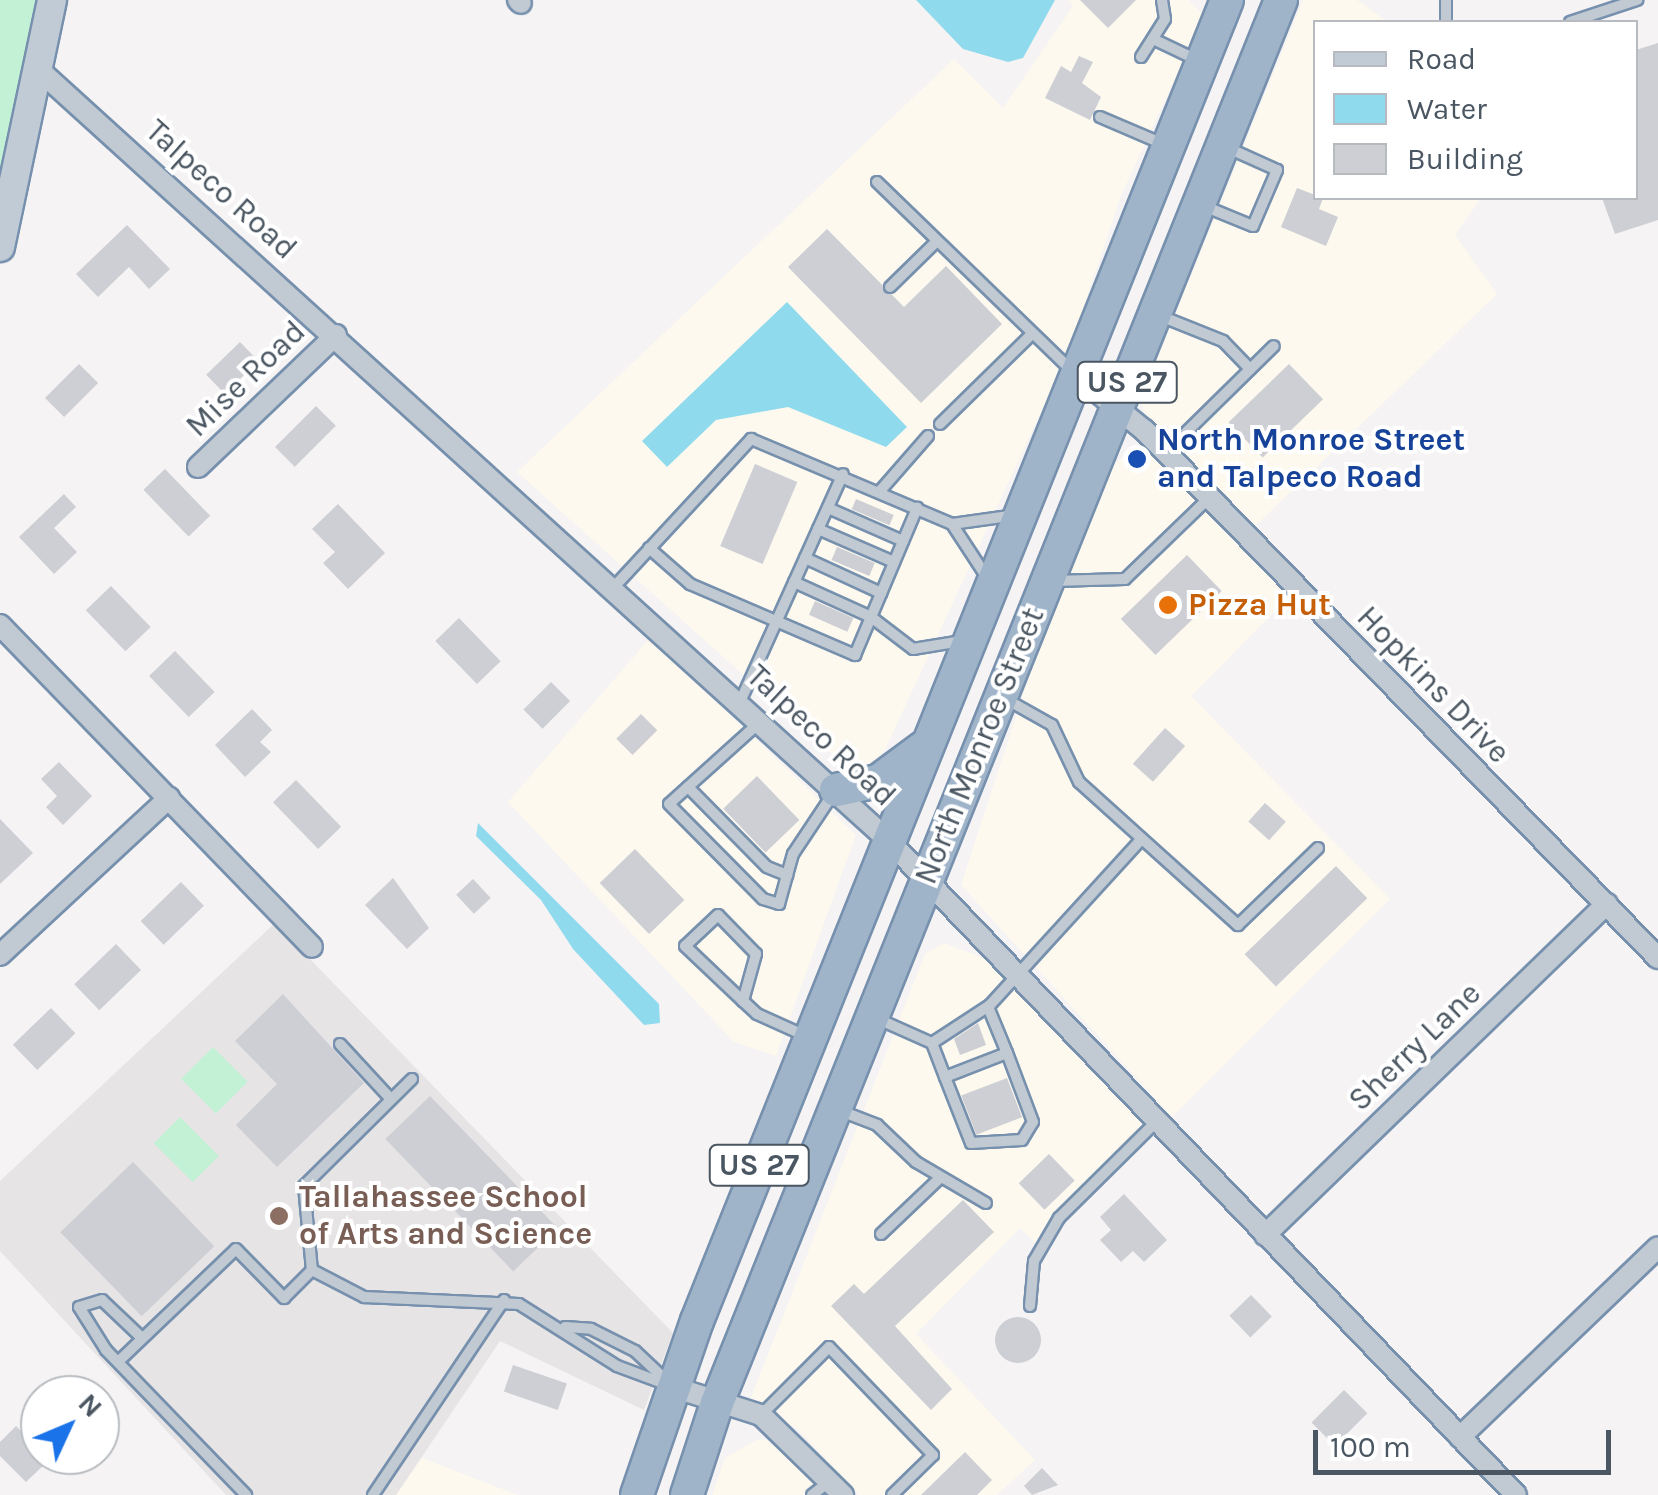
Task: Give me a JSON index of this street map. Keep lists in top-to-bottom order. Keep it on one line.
{"streets":{"highway":["US 27","North Monroe Street"],"street":["Talpeco Road","Mise Road","Hopkins Drive","Sherry Lane"]},"crossings":[["Talpeco Road","Mise Road"],["Talpeco Road","North Monroe Street"],["Talpeco Road","Sherry Lane"],["Hopkins Drive","North Monroe Street"],["Hopkins Drive","Sherry Lane"]],"places":["North Monroe Street and Talpeco Road","Pizza Hut","Tallahassee School of Arts and Science"],"legend":["Road","Water","Building"],"scale_bar":"100 m","north":"top right"}
